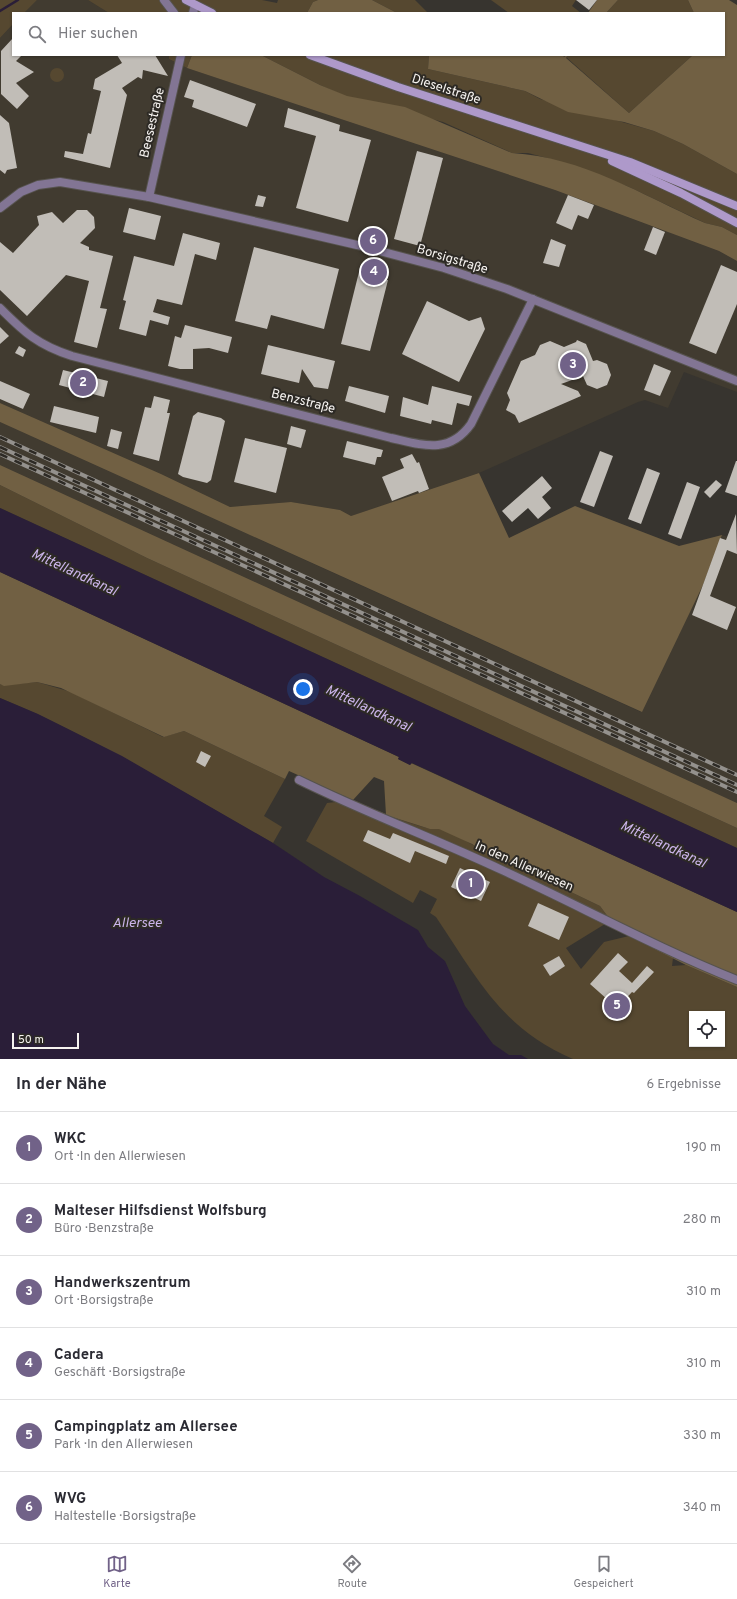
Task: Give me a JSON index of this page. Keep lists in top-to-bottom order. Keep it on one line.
{"streets":{"main road":["Dieselstraße"],"street":["Beesestraße","Borsigstraße","Benzstraße","In den Allerwiesen"]},"crossings":[["Beesestraße","Borsigstraße"],["Borsigstraße","Benzstraße"]],"water":["Mittellandkanal","Allersee"],"scale_bar":"50 m","page":{"search":"Hier suchen","pins":["6","4","3","2","1","5"],"scale":"50 m","heading":["In der Nähe","6 Ergebnisse"],"list":[{"mark":"1","name":"WKC","note":"Ort · In den Allerwiesen","value":"190 m"},{"mark":"2","name":"Malteser Hilfsdienst Wolfsburg","note":"Büro · Benzstraße","value":"280 m"},{"mark":"3","name":"Handwerkszentrum","note":"Ort · Borsigstraße","value":"310 m"},{"mark":"4","name":"Cadera","note":"Geschäft · Borsigstraße","value":"310 m"},{"mark":"5","name":"Campingplatz am Allersee","note":"Park · In den Allerwiesen","value":"330 m"},{"mark":"6","name":"WVG","note":"Haltestelle · Borsigstraße","value":"340 m"}],"nav":["Karte","Route","Gespeichert"]}}
